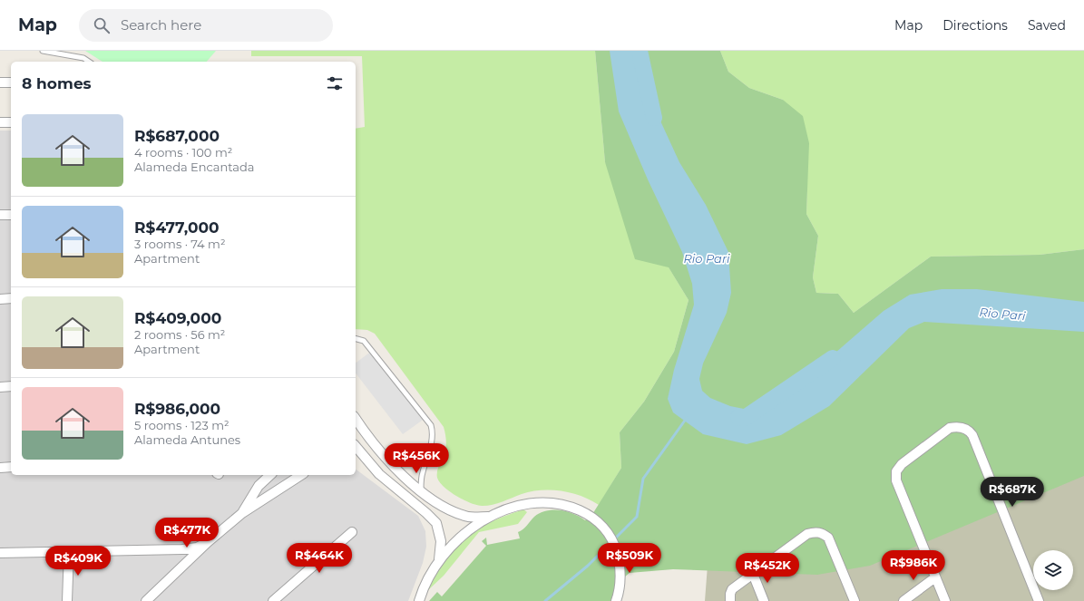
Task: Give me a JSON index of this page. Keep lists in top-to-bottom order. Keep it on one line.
{"water":["Rio Pari"],"page":{"header":"Map","search":"Search here","nav":["Map","Directions","Saved"],"heading":"8 homes","list":[{"name":"R$687,000","note":"4 rooms · 100 m² · Alameda Encantada"},{"name":"R$477,000","note":"3 rooms · 74 m² · Apartment"},{"name":"R$409,000","note":"2 rooms · 56 m² · Apartment"},{"name":"R$986,000","note":"5 rooms · 123 m² · Alameda Antunes"}],"price":["R$456K","R$687K","R$477K","R$464K","R$509K","R$409K","R$986K","R$452K"]}}
